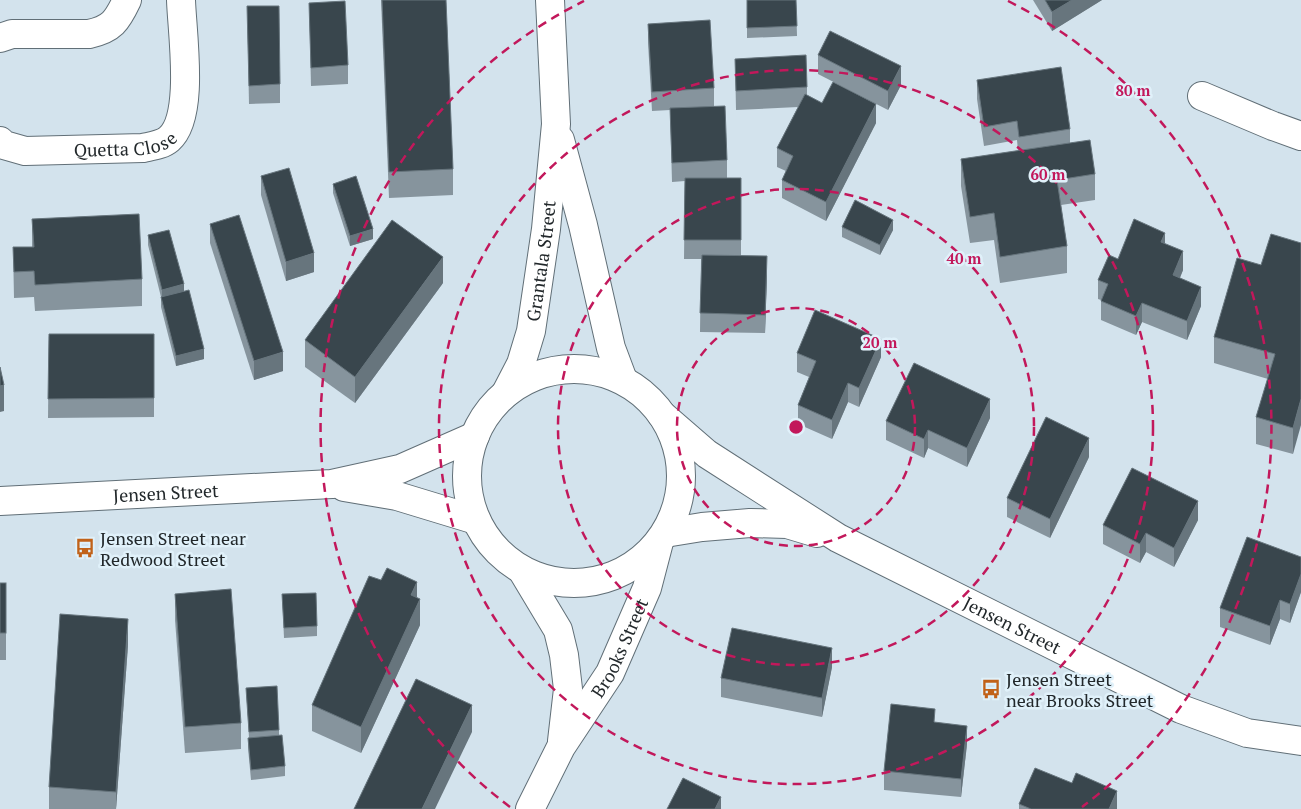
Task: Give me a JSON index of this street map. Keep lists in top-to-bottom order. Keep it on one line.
{"streets":{"street":["Quetta Close","Grantala Street","Jensen Street","Brooks Street"]},"crossings":[["Jensen Street","Brooks Street"]],"places":{"bus stop":["Jensen Street near Redwood Street","Jensen Street near Brooks Street"]},"rings":["80 m","60 m","40 m","20 m"]}
